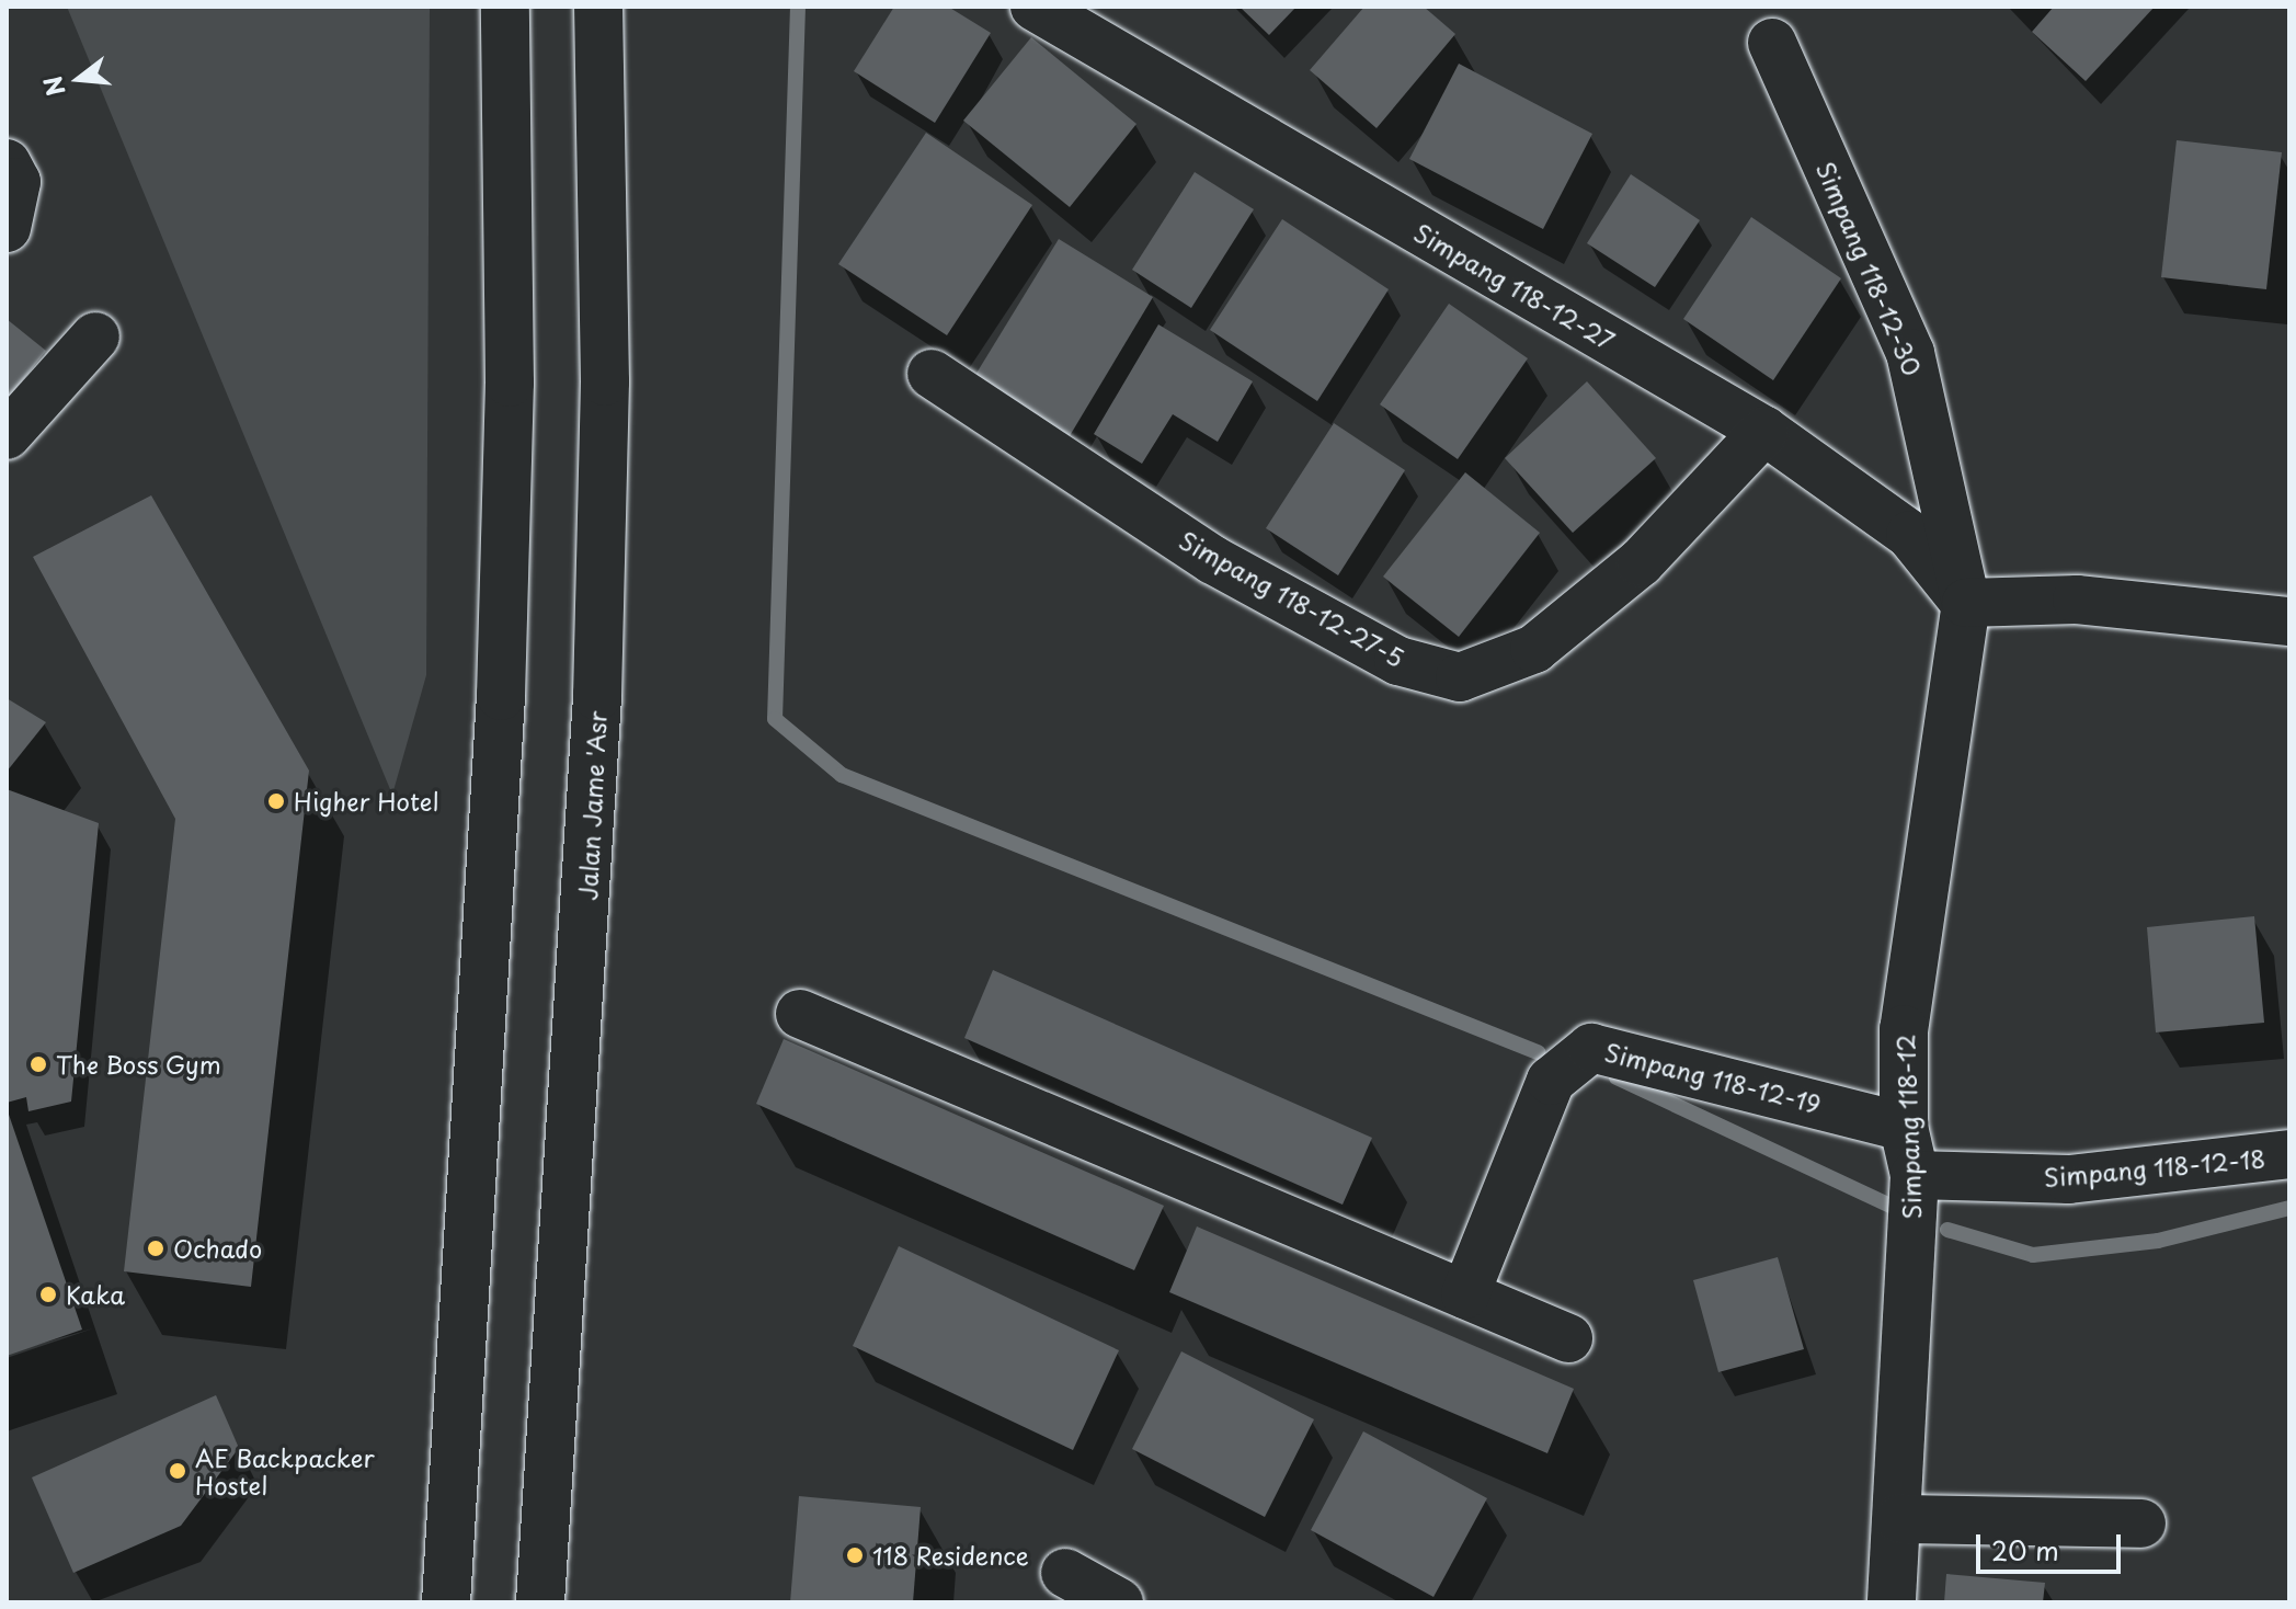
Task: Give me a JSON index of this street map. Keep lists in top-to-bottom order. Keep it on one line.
{"streets":{"street":["Simpang 118-12-30","Simpang 118-12-27","Simpang 118-12-27-5","Jalan Jame 'Asr","Simpang 118-12-19","Simpang 118-12","Simpang 118-12-18"]},"crossings":[["Simpang 118-12-30","Simpang 118-12-27"],["Simpang 118-12-30","Simpang 118-12"],["Simpang 118-12-27","Simpang 118-12-27-5"],["Simpang 118-12-27","Simpang 118-12"],["Simpang 118-12-19","Simpang 118-12"],["Simpang 118-12","Simpang 118-12-18"]],"places":["Higher Hotel","The Boss Gym","Ochado","Kaka","AE Backpacker Hostel","118 Residence"],"scale_bar":"20 m","north":"left"}
